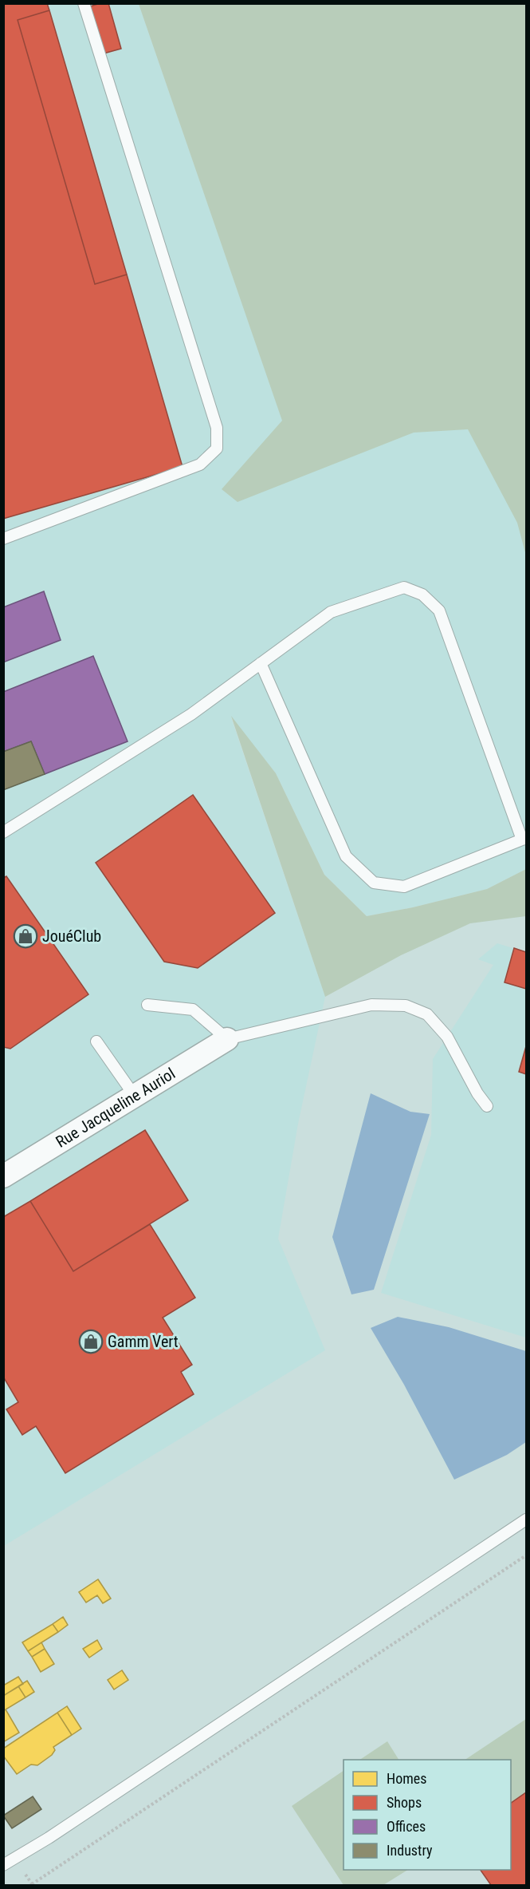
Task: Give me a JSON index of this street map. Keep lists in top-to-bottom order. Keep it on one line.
{"streets":{"street":["Rue Jacqueline Auriol"]},"places":{"shop":["JouéClub","Gamm Vert"]},"legend":["Homes","Shops","Offices","Industry"]}
